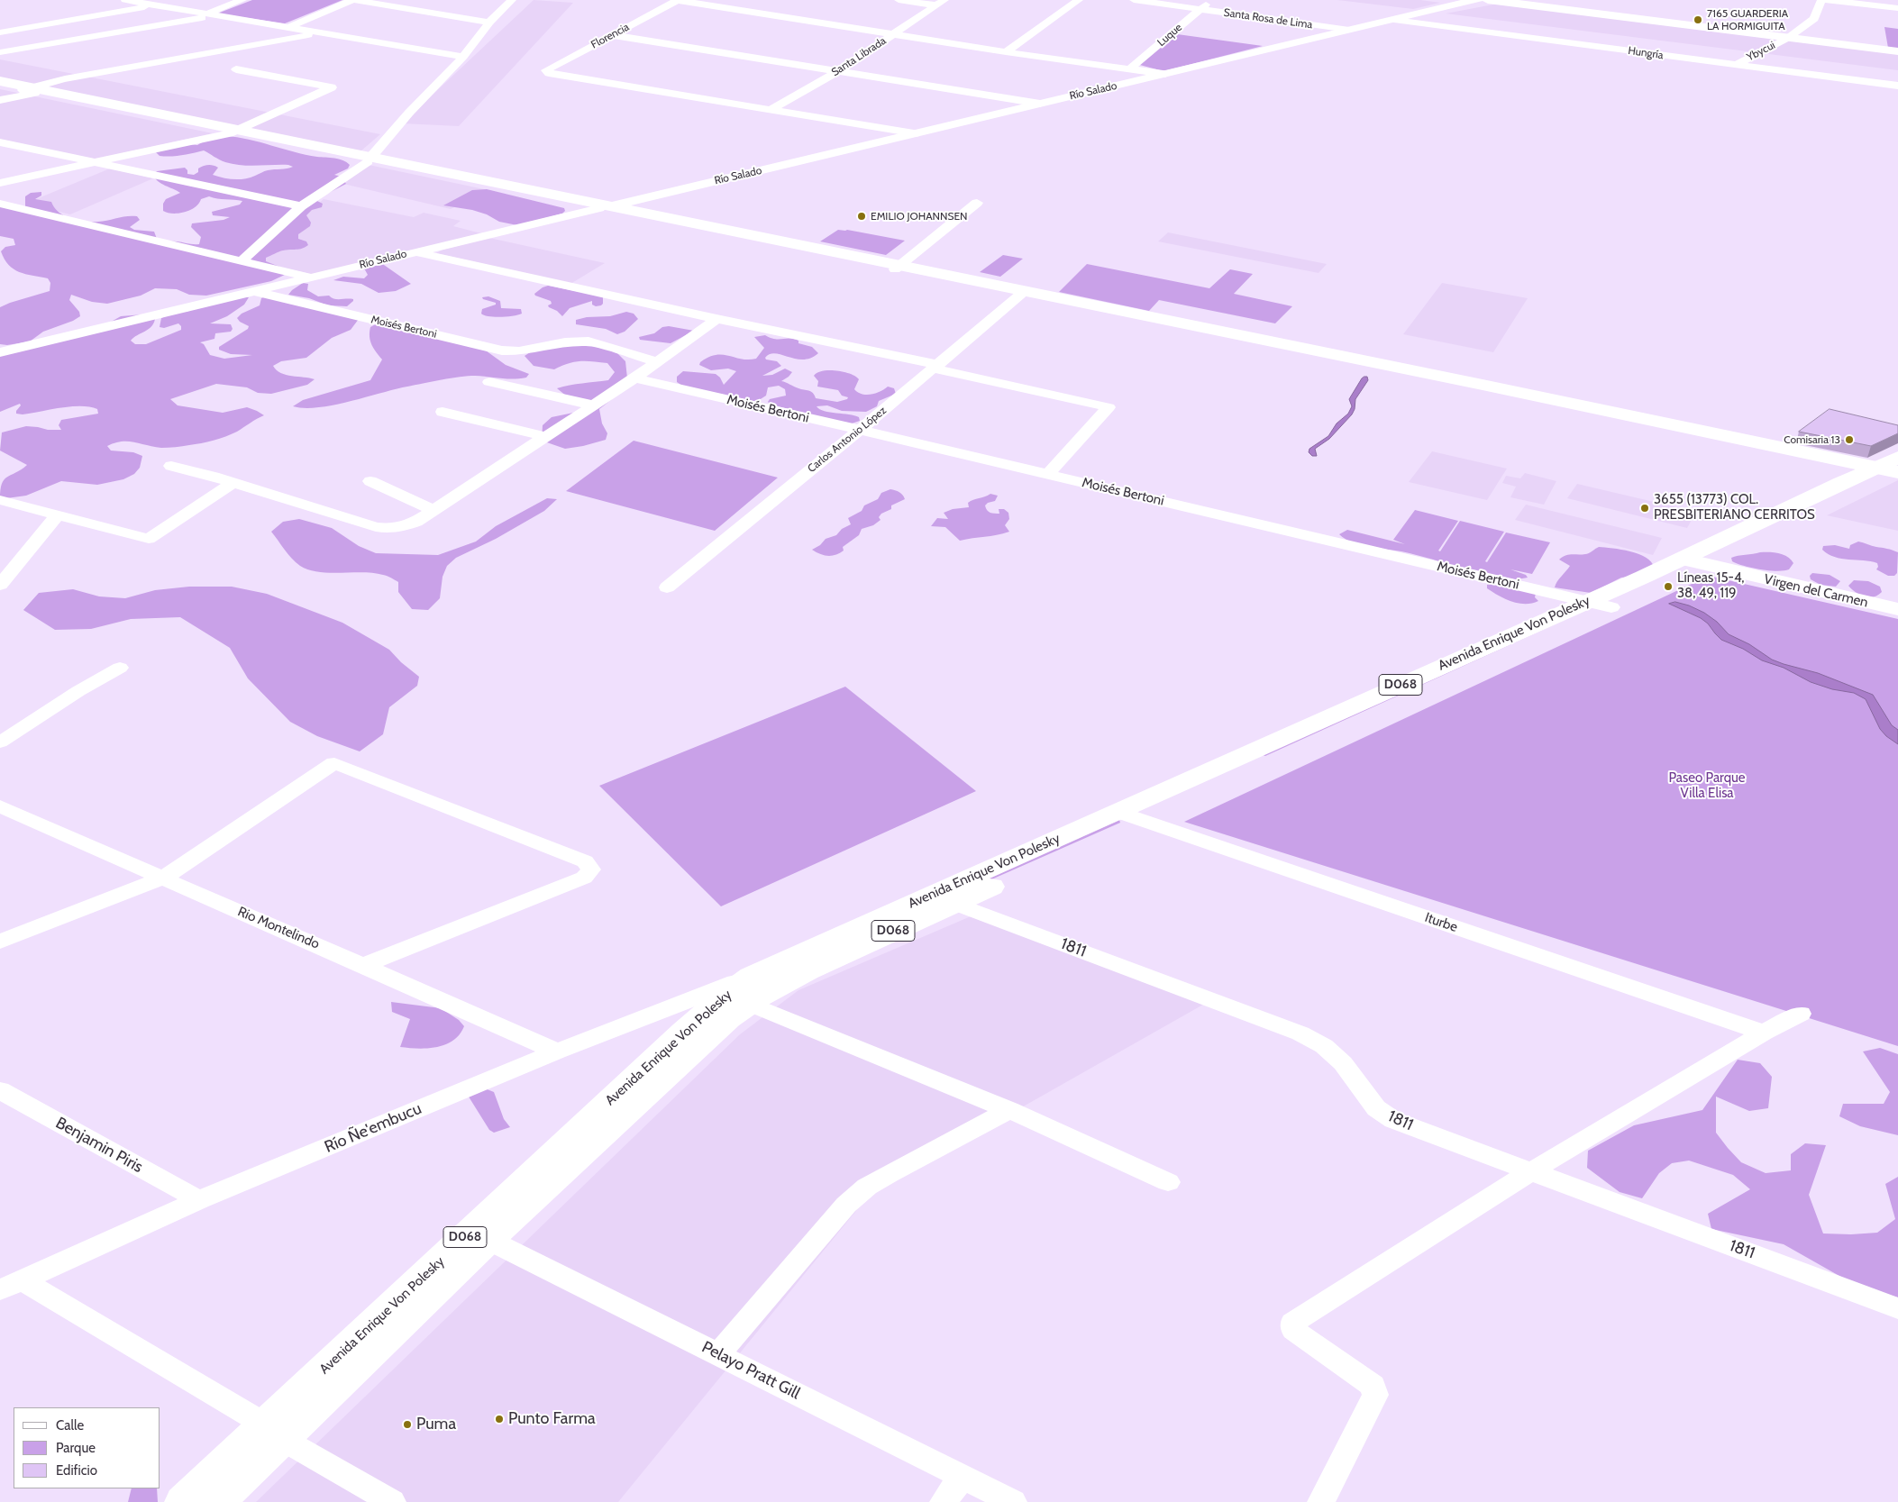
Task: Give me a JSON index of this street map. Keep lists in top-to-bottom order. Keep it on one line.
{"streets":{"main road":["Río Salado","Virgen del Carmen","Avenida Enrique Von Polesky","D068"],"street":["Santa Rosa de Lima","Luque","Florencia","Ybycui","Hungría","Santa Librada","Moisés Bertoni","Carlos Antonio López","Iturbe","Rio Montelindo","1811","Río Ñe'embucu","Benjamin Piris","Pelayo Pratt Gill"]},"crossings":[["Santa Rosa de Lima","Luque"],["Santa Rosa de Lima","Río Salado"],["Florencia","Santa Librada"],["Ybycui","Hungría"],["Hungría","Río Salado"],["Río Salado","Moisés Bertoni"],["Moisés Bertoni","Carlos Antonio López"],["Moisés Bertoni","Avenida Enrique Von Polesky"],["Virgen del Carmen","Avenida Enrique Von Polesky"],["Avenida Enrique Von Polesky","Iturbe"],["Avenida Enrique Von Polesky","1811"],["Avenida Enrique Von Polesky","Río Ñe'embucu"],["Avenida Enrique Von Polesky","Pelayo Pratt Gill"],["Rio Montelindo","Río Ñe'embucu"],["Río Ñe'embucu","Benjamin Piris"]],"parks":["Paseo Parque Villa Elisa"],"places":["7165 GUARDERIA LA HORMIGUITA","EMILIO JOHANNSEN","Comisaria 13","3655 (13773) COL. PRESBITERIANO CERRITOS","Líneas 15-4, 38, 49, 119","Punto Farma","Puma"],"legend":["Calle","Parque","Edificio"]}
